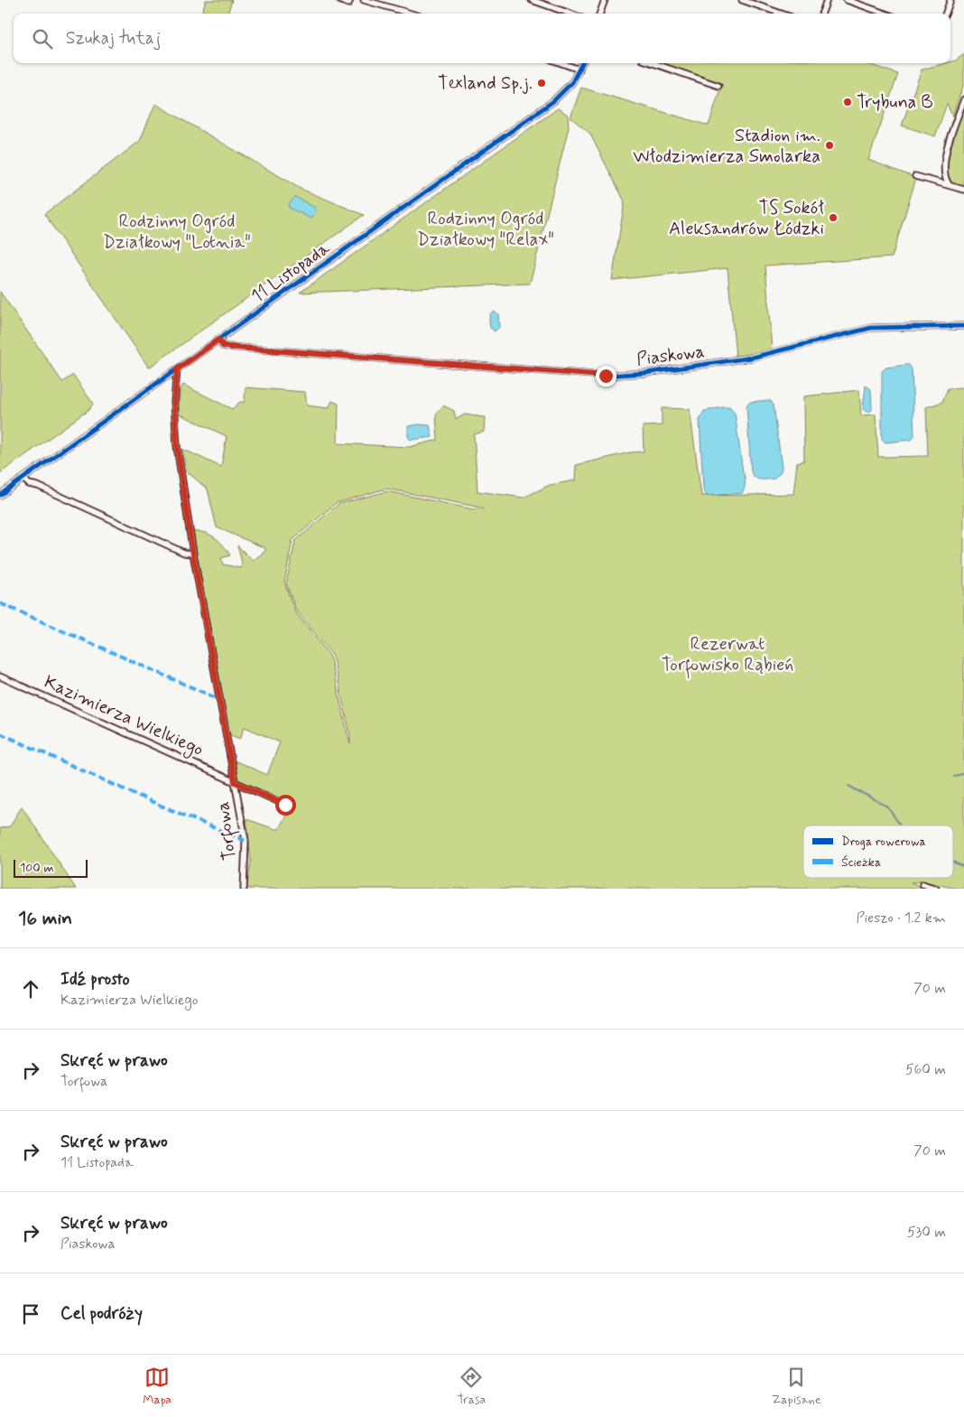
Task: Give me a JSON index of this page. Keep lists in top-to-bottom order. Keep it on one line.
{"streets":{"street":["11 Listopada","Piaskowa","Kazimierza Wielkiego","Torfowa"]},"crossings":[["11 Listopada","Piaskowa"],["11 Listopada","Torfowa"],["Kazimierza Wielkiego","Torfowa"]],"parks":["Rodzinny Ogród Działkowy \"Relax\"","Rodzinny Ogród Działkowy \"Lotnia\"","Rezerwat Torfowisko Rąbień"],"places":["Texland Sp.j.","Trybuna B","Stadion im. Włodzimierza Smolarka","TS Sokół Aleksandrów Łódzki"],"legend":["Droga rowerowa","Ścieżka"],"scale_bar":"100 m","page":{"search":"Szukaj tutaj","scale":"100 m","heading":["16 min","Pieszo · 1.2 km"],"list":[["Idź prosto","Kazimierza Wielkiego","70 m"],["Skręć w prawo","Torfowa","560 m"],["Skręć w prawo","11 Listopada","70 m"],["Skręć w prawo","Piaskowa","530 m"],"Cel podróży"],"nav":["Mapa","Trasa","Zapisane"]}}
